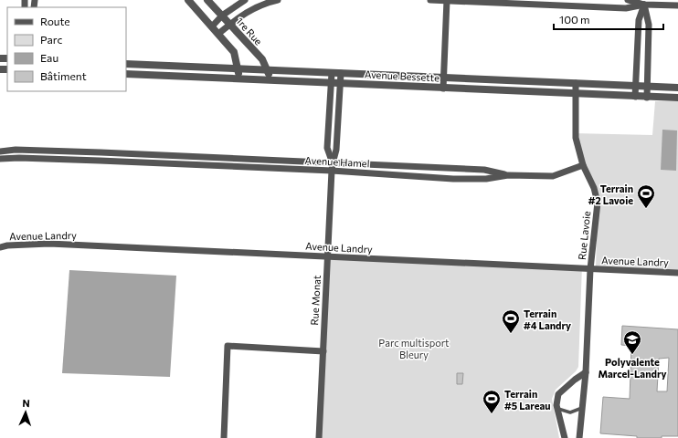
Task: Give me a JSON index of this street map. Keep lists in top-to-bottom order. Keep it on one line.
{"streets":{"street":["1re Rue","Avenue Bessette","Avenue Hamel","Avenue Landry","Rue Lavoie","Rue Monat"]},"crossings":[["1re Rue","Avenue Bessette"],["Avenue Bessette","Rue Lavoie"],["Avenue Bessette","Rue Monat"],["Avenue Hamel","Rue Lavoie"],["Avenue Hamel","Rue Monat"],["Avenue Landry","Rue Lavoie"],["Avenue Landry","Rue Monat"]],"parks":["Parc multisport Bleury"],"places":{"sports":["Terrain #2 Lavoie","Terrain #4 Landry","Terrain #5 Lareau"],"school or university":["Polyvalente Marcel-Landry"]},"legend":["Route","Parc","Eau","Bâtiment"],"scale_bar":"100 m","north":"top"}
